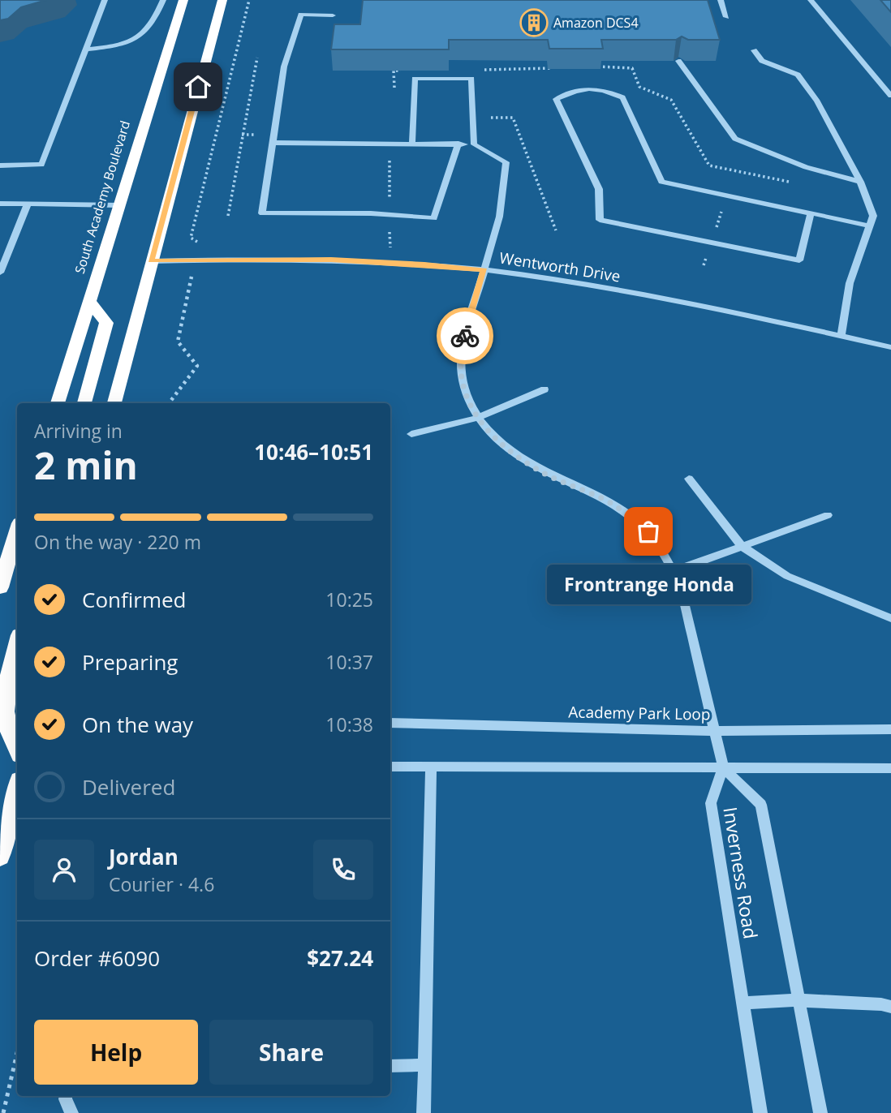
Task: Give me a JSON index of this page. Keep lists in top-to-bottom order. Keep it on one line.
{"streets":{"highway":["South Academy Boulevard"],"street":["Wentworth Drive","Academy Park Loop","Inverness Road"]},"places":{"building":["Amazon DCS4"],"other":["Frontrange Honda"]},"page":{"heading":["2 min","Arriving in","10:46–10:51"],"panel":["Jordan","Courier · 4.6","Order #6090","$27.24"],"bar":"On the way · 220 m","bubble":"Frontrange Honda","list":[["Confirmed","10:25"],["Preparing","10:37"],["On the way","10:38"],"Delivered"],"buttons":["Help","Share"]}}
